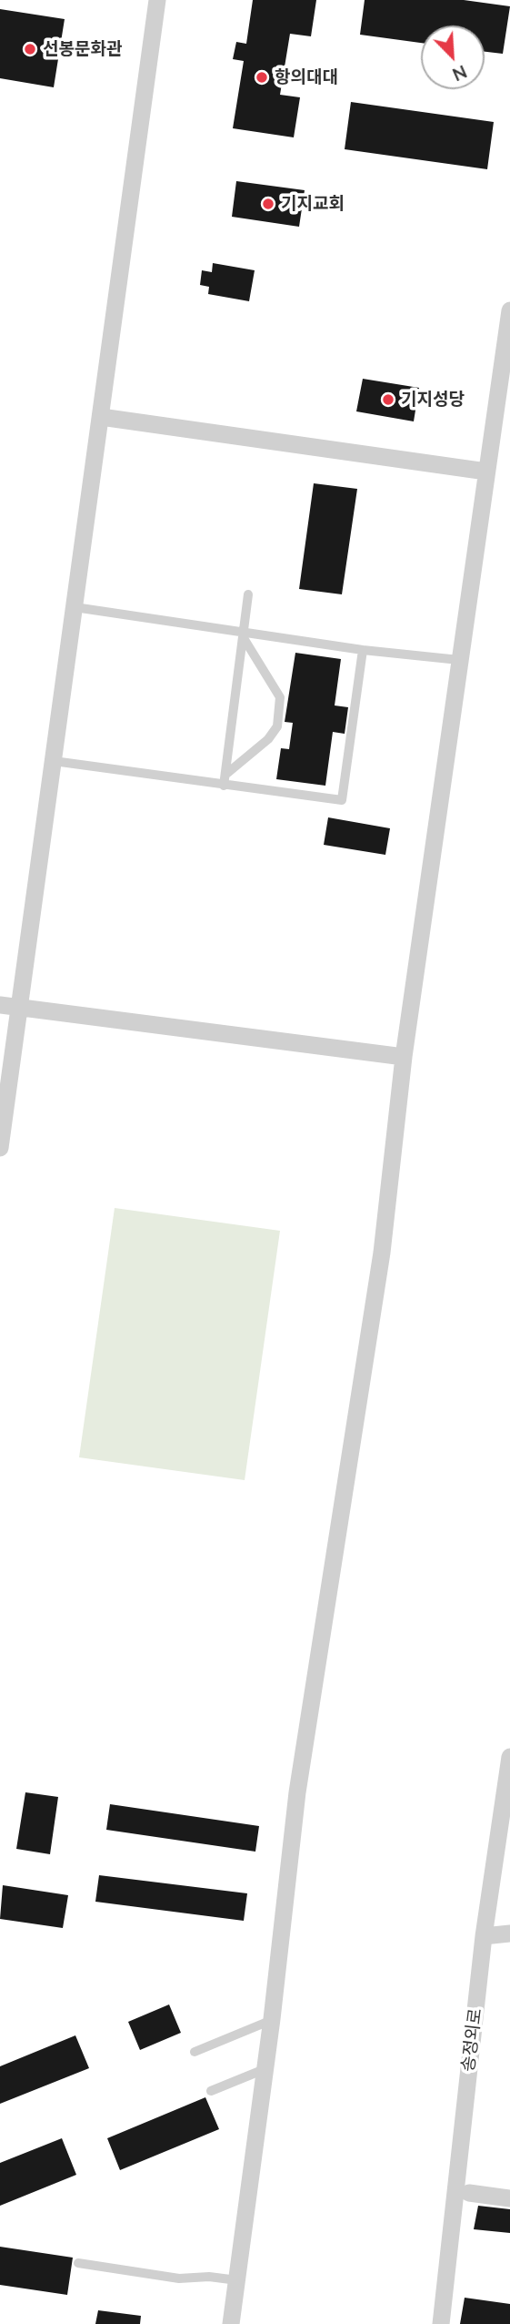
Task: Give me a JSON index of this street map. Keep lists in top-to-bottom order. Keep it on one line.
{"streets":{"street":["송정외로"]},"places":["선봉문화관","항의대대","기지교회","기지성당"],"north":"bottom right"}
